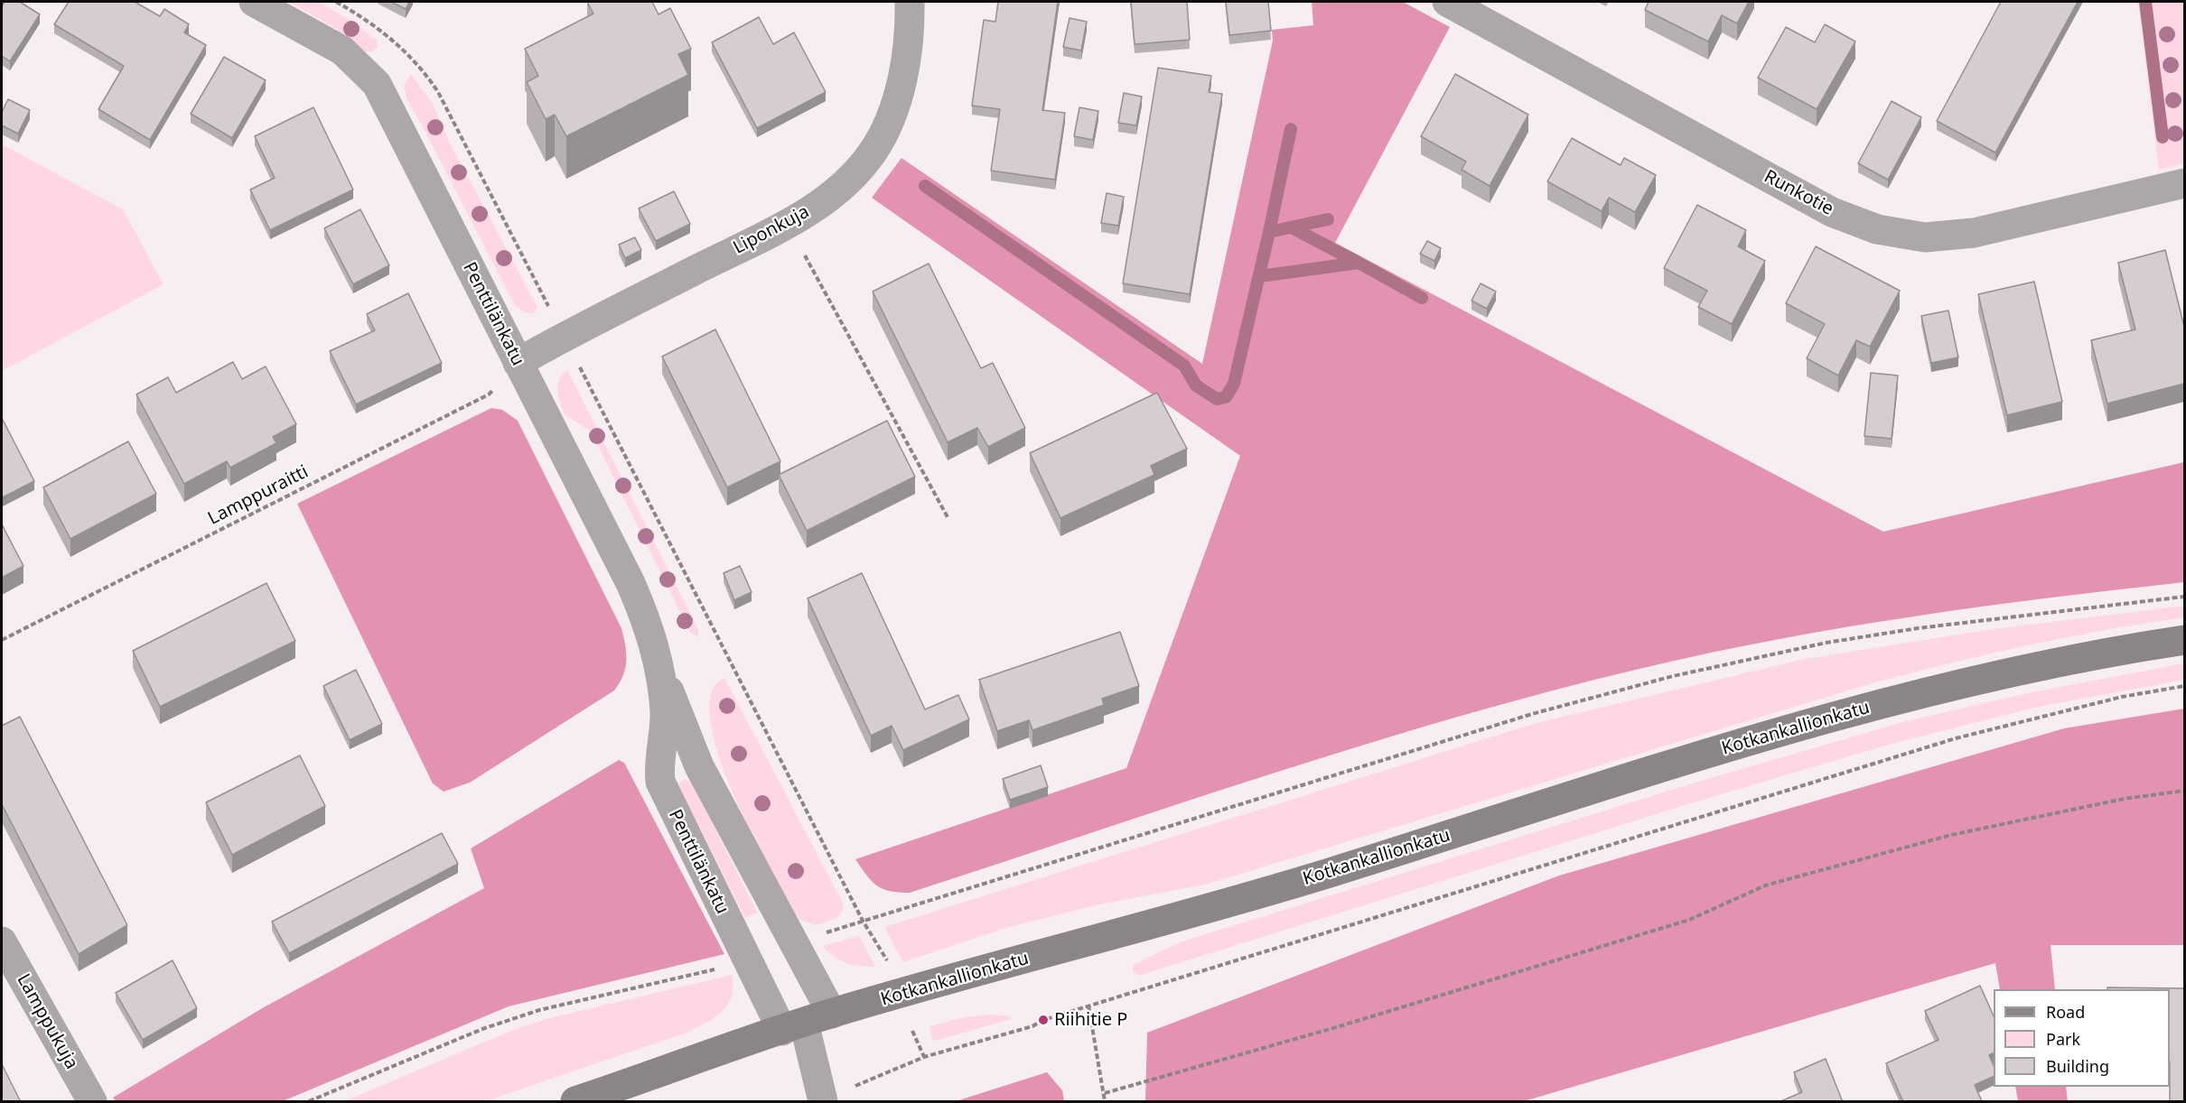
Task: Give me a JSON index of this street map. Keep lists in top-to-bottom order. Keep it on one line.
{"streets":{"street":["Runkotie","Liponkuja","Penttilänkatu","Kotkankallionkatu","Lamppukuja"],"path":["Lamppuraitti"]},"crossings":[["Liponkuja","Penttilänkatu"],["Liponkuja","Lamppuraitti"],["Penttilänkatu","Lamppuraitti"],["Penttilänkatu","Kotkankallionkatu"]],"places":["Riihitie P"],"legend":["Road","Park","Building"]}
